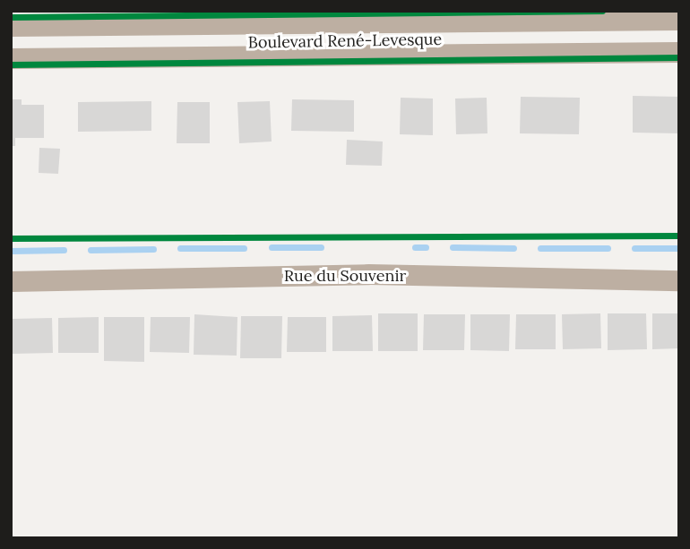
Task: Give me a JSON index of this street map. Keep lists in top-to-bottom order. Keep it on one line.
{"streets":{"street":["Boulevard René-Levesque","Rue du Souvenir"]}}
